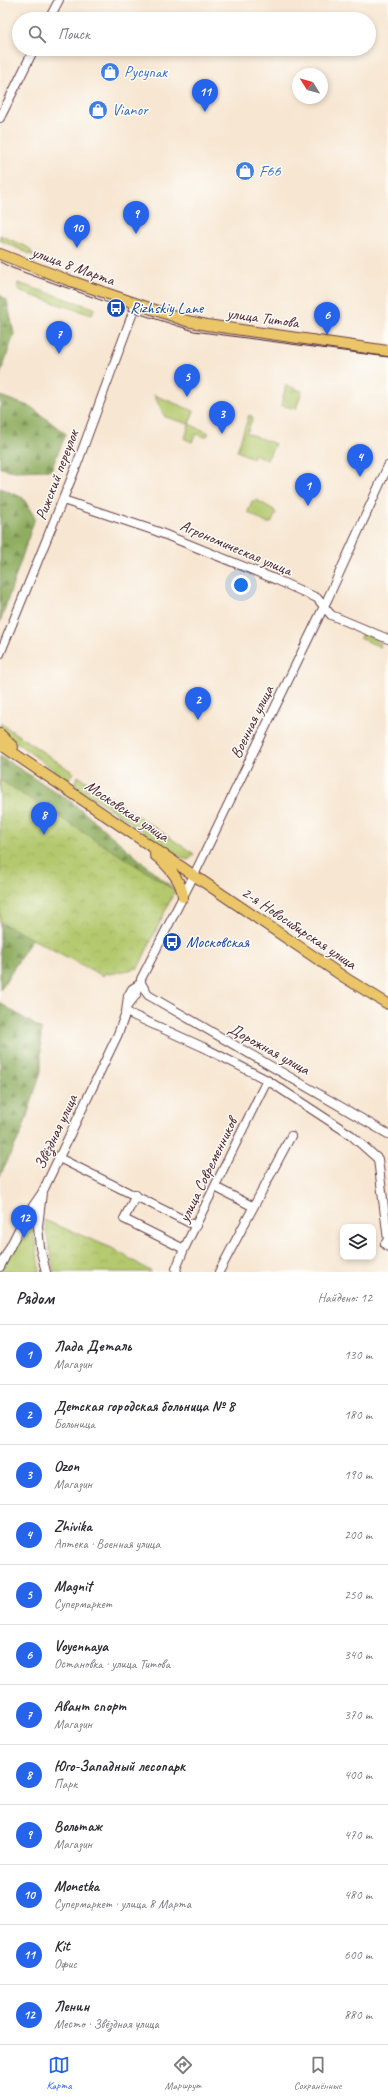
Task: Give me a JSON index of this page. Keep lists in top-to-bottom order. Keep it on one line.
{"streets":{"main road":["улица 8 Марта","улица Титова","Московская улица","2-я Новосибирская улица"],"street":["Рижский переулок","Агрономическая улица","Военная улица","Дорожная улица","Звёздная улица","улица Современников"]},"crossings":[["улица 8 Марта","улица Титова"],["улица 8 Марта","Рижский переулок"],["улица Титова","Рижский переулок"],["Рижский переулок","Агрономическая улица"],["Агрономическая улица","Военная улица"],["Военная улица","Московская улица"],["Военная улица","2-я Новосибирская улица"],["Военная улица","Дорожная улица"],["Военная улица","Звёздная улица"],["Московская улица","2-я Новосибирская улица"]],"places":{"shop":["Русупак","Vianor","F66"],"bus stop":["Rizhskiy Lane","Московская"]},"north":"top left","page":{"search":"Поиск","pins":["11","9","10","6","7","5","3","4","1","2","8","12"],"heading":["Рядом","Найдено: 12"],"list":[{"mark":"1","name":"Лада Деталь","note":"Магазин","value":"130 m"},{"mark":"2","name":"Детская городская больница № 8","note":"Больница","value":"180 m"},{"mark":"3","name":"Ozon","note":"Магазин","value":"190 m"},{"mark":"4","name":"Zhivika","note":"Аптека · Военная улица","value":"200 m"},{"mark":"5","name":"Magnit","note":"Супермаркет","value":"250 m"},{"mark":"6","name":"Voyennaya","note":"Остановка · улица Титова","value":"340 m"},{"mark":"7","name":"Авант спорт","note":"Магазин","value":"370 m"},{"mark":"8","name":"Юго-Западный лесопарк","note":"Парк","value":"400 m"},{"mark":"9","name":"Вольтаж","note":"Магазин","value":"470 m"},{"mark":"10","name":"Monetka","note":"Супермаркет · улица 8 Марта","value":"480 m"},{"mark":"11","name":"Kit","note":"Офис","value":"600 m"},{"mark":"12","name":"Ленин","note":"Место · Звёздная улица","value":"880 m"}],"nav":["Карта","Маршрут","Сохранённые"]}}
